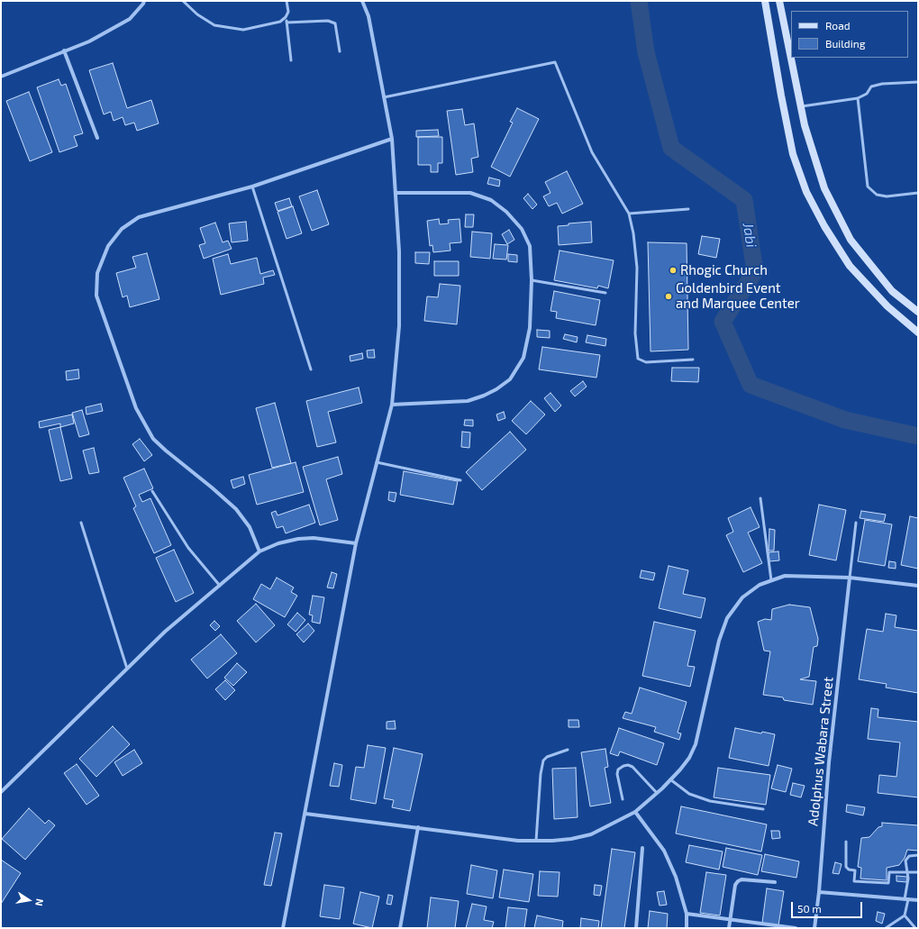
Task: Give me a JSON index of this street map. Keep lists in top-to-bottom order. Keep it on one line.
{"streets":{"street":["Adolphus Wabara Street"]},"water":["Jabi"],"places":["Rhogic Church","Goldenbird Event and Marquee Center"],"legend":["Road","Building"],"scale_bar":"50 m","north":"right"}
